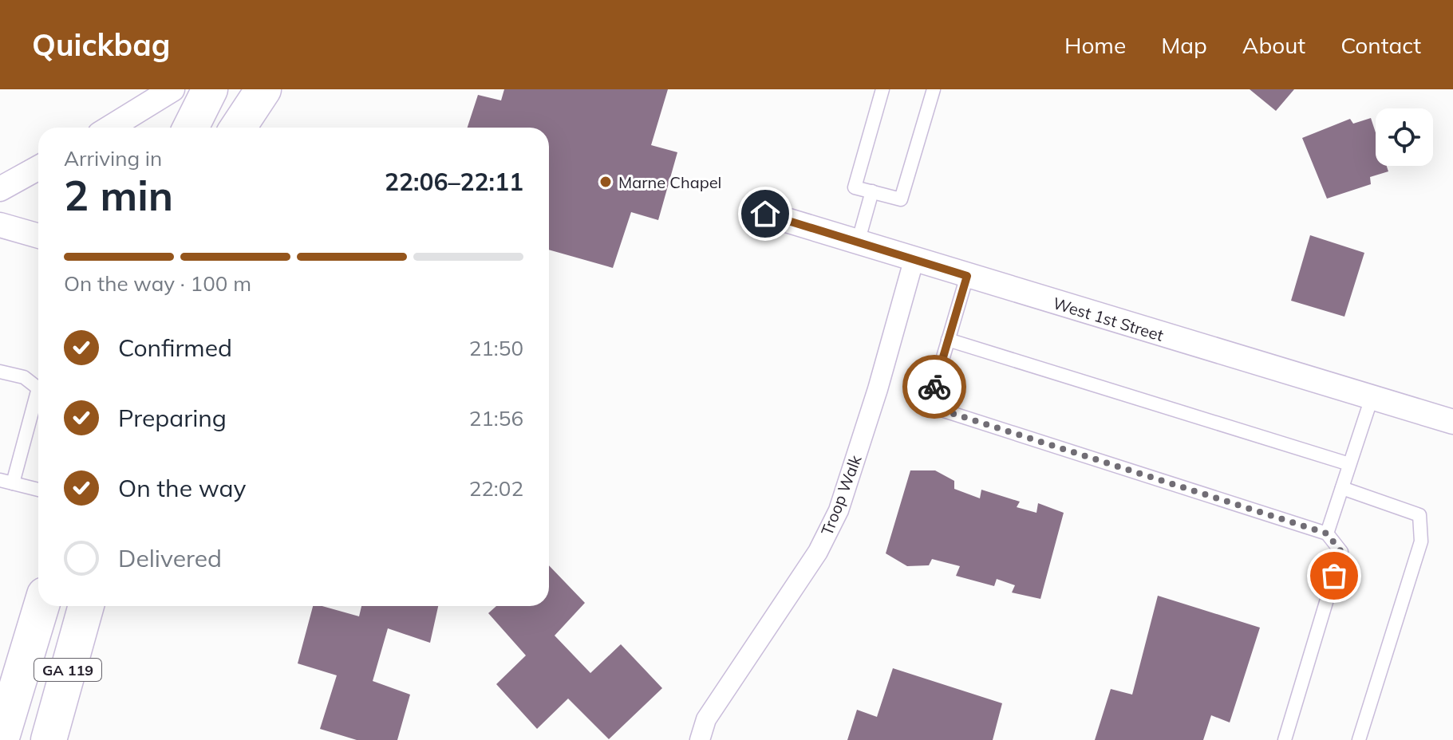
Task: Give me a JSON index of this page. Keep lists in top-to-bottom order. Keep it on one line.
{"streets":{"main road":["GA 119"],"street":["West 1st Street","Troop Walk"]},"crossings":[["West 1st Street","Troop Walk"]],"places":["Marne Chapel"],"page":{"header":"Quickbag","nav":["Home","Map","About","Contact"],"heading":["2 min","Arriving in","22:06–22:11"],"bar":"On the way · 100 m","list":[["Confirmed","21:50"],["Preparing","21:56"],["On the way","22:02"],"Delivered"]}}
